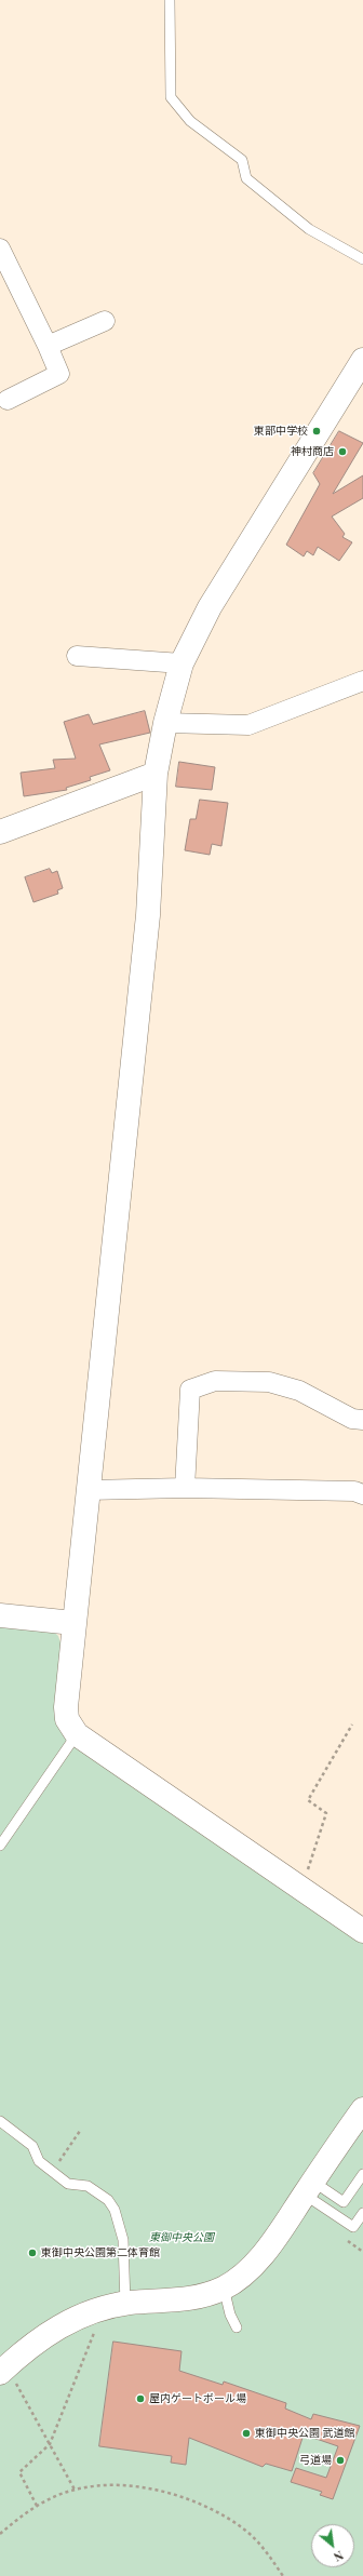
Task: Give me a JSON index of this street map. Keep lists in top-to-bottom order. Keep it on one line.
{"parks":["東御中央公園"],"places":["東部中学校","神村商店","東御中央公園第二体育館","屋内ゲートボール場","東御中央公園 武道館","弓道場"],"north":"bottom right"}
